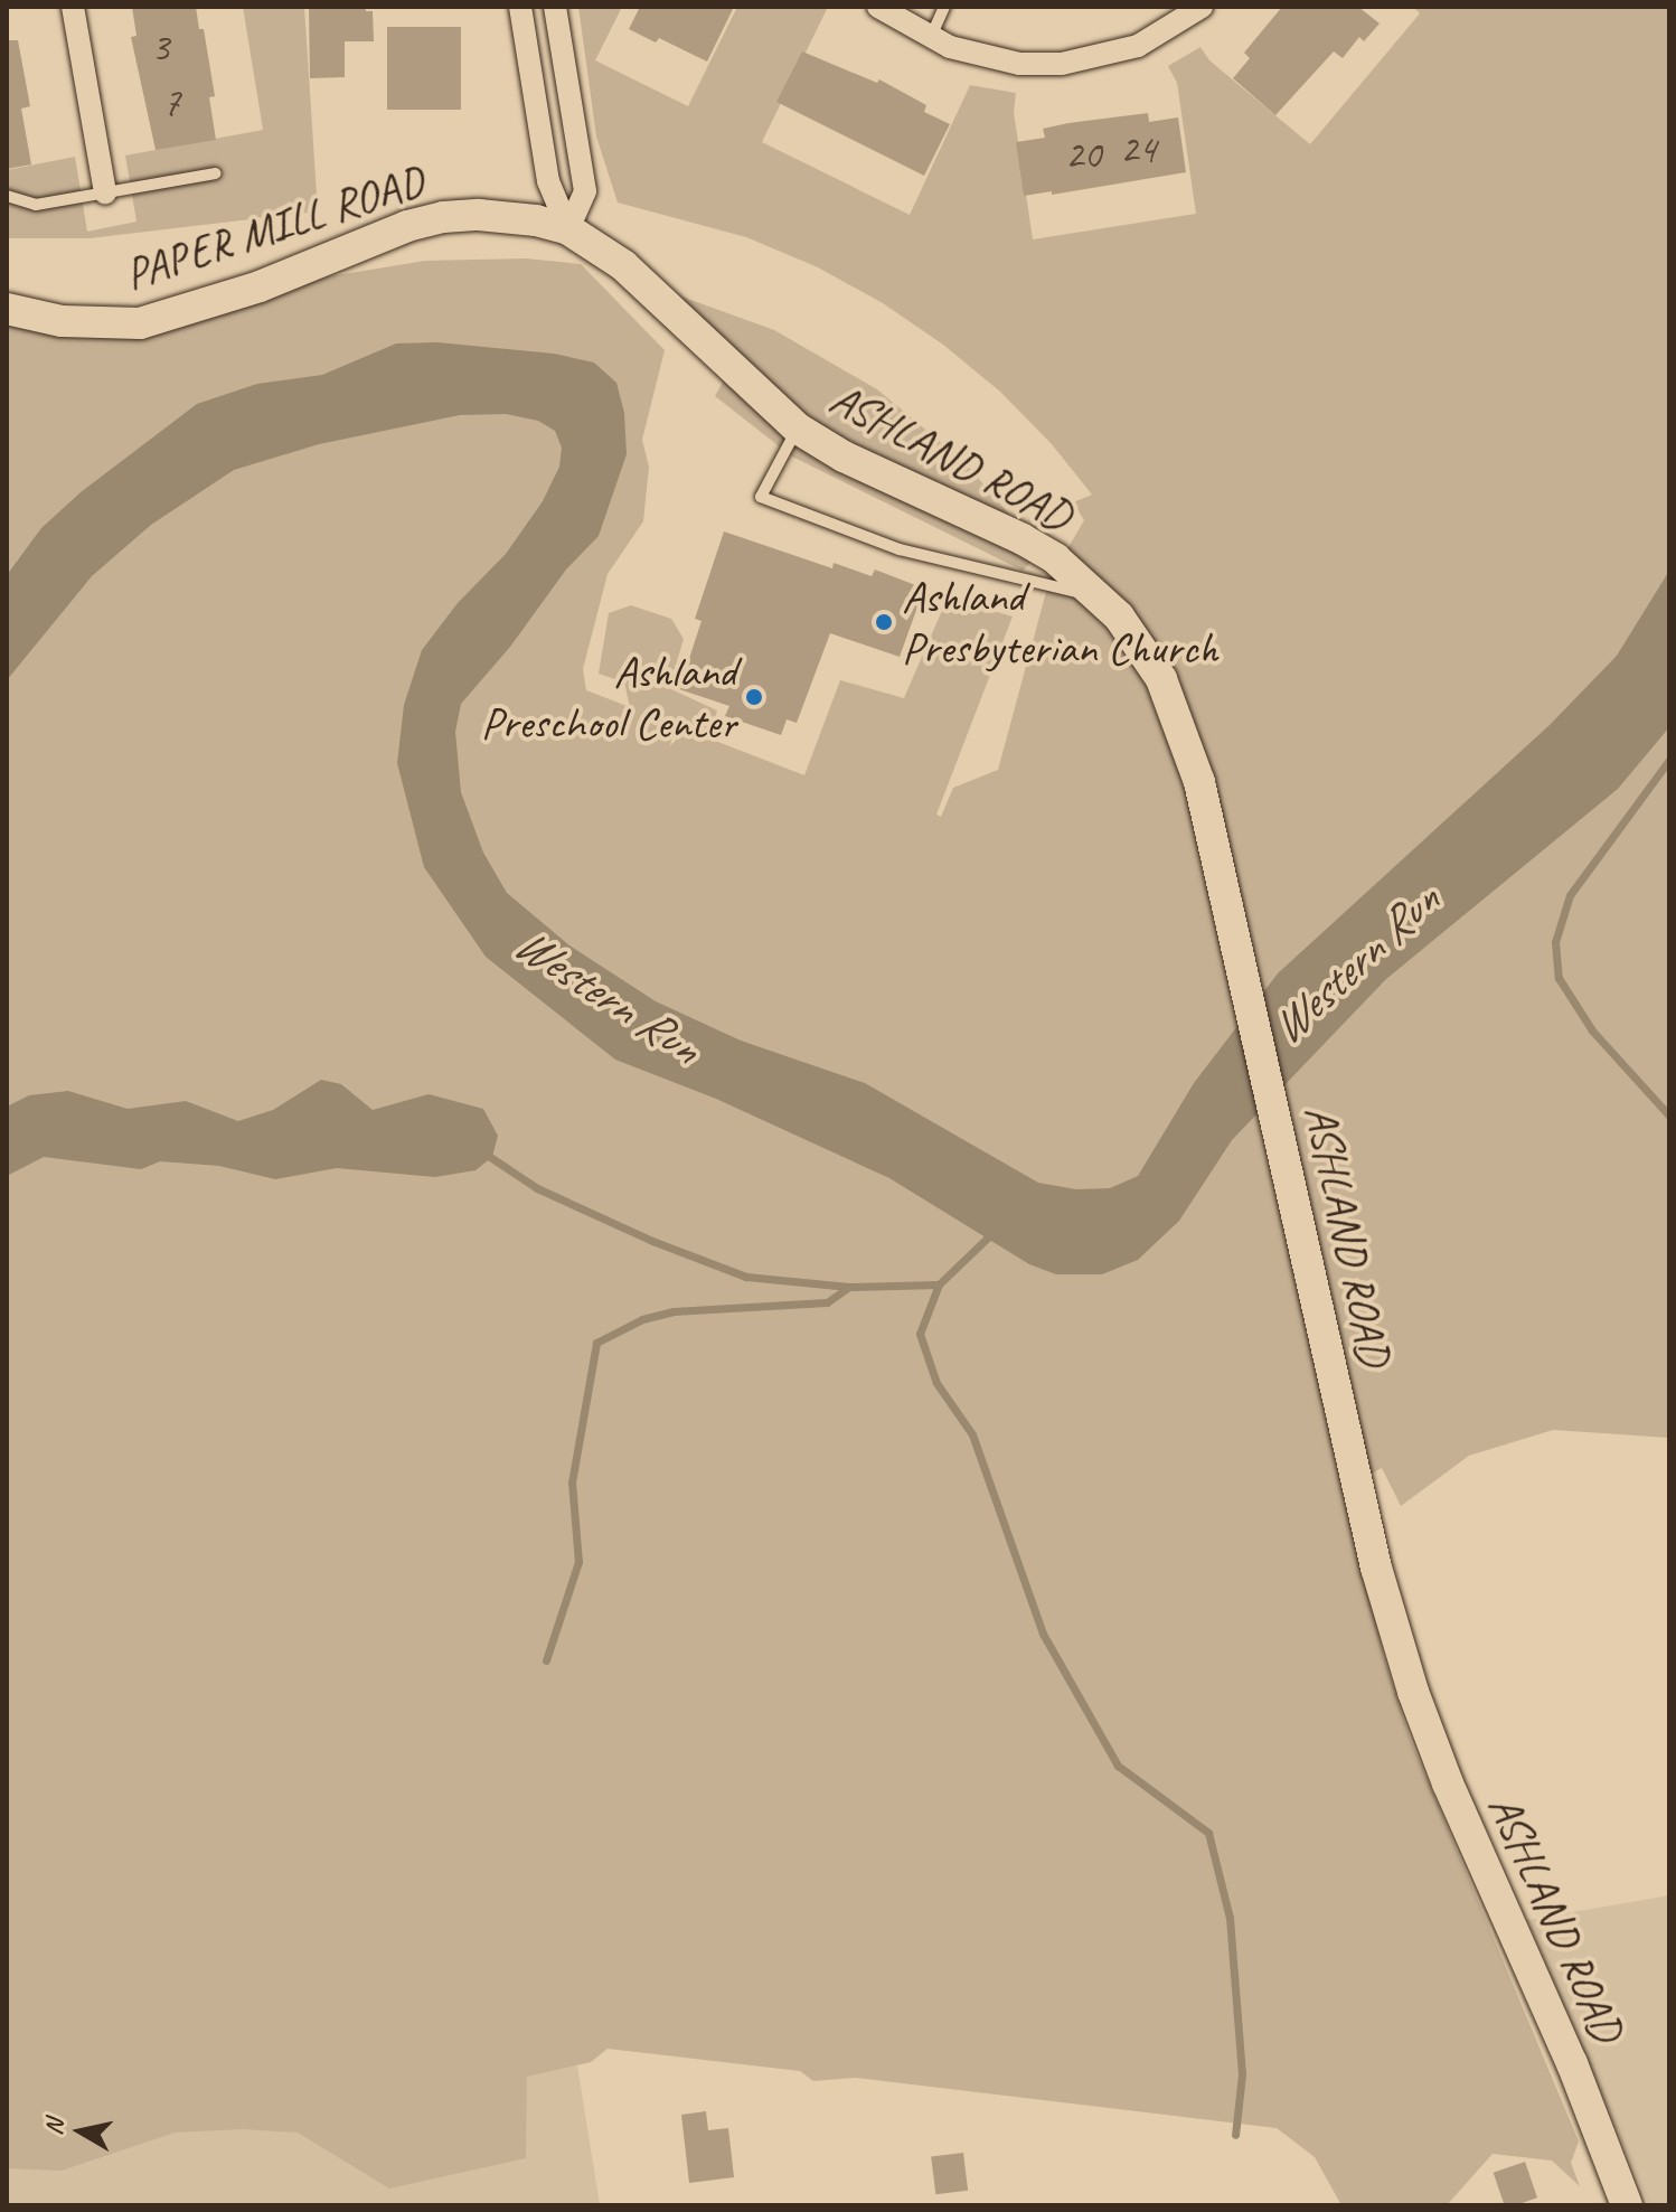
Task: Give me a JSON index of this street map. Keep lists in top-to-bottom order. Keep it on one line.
{"streets":{"main road":["PAPER MILL ROAD","ASHLAND ROAD"]},"crossings":[["PAPER MILL ROAD","ASHLAND ROAD"]],"water":["Western Run"],"places":["Ashland Presbyterian Church","Ashland Preschool Center"],"house_numbers":["3","7","24","20"],"north":"left"}
